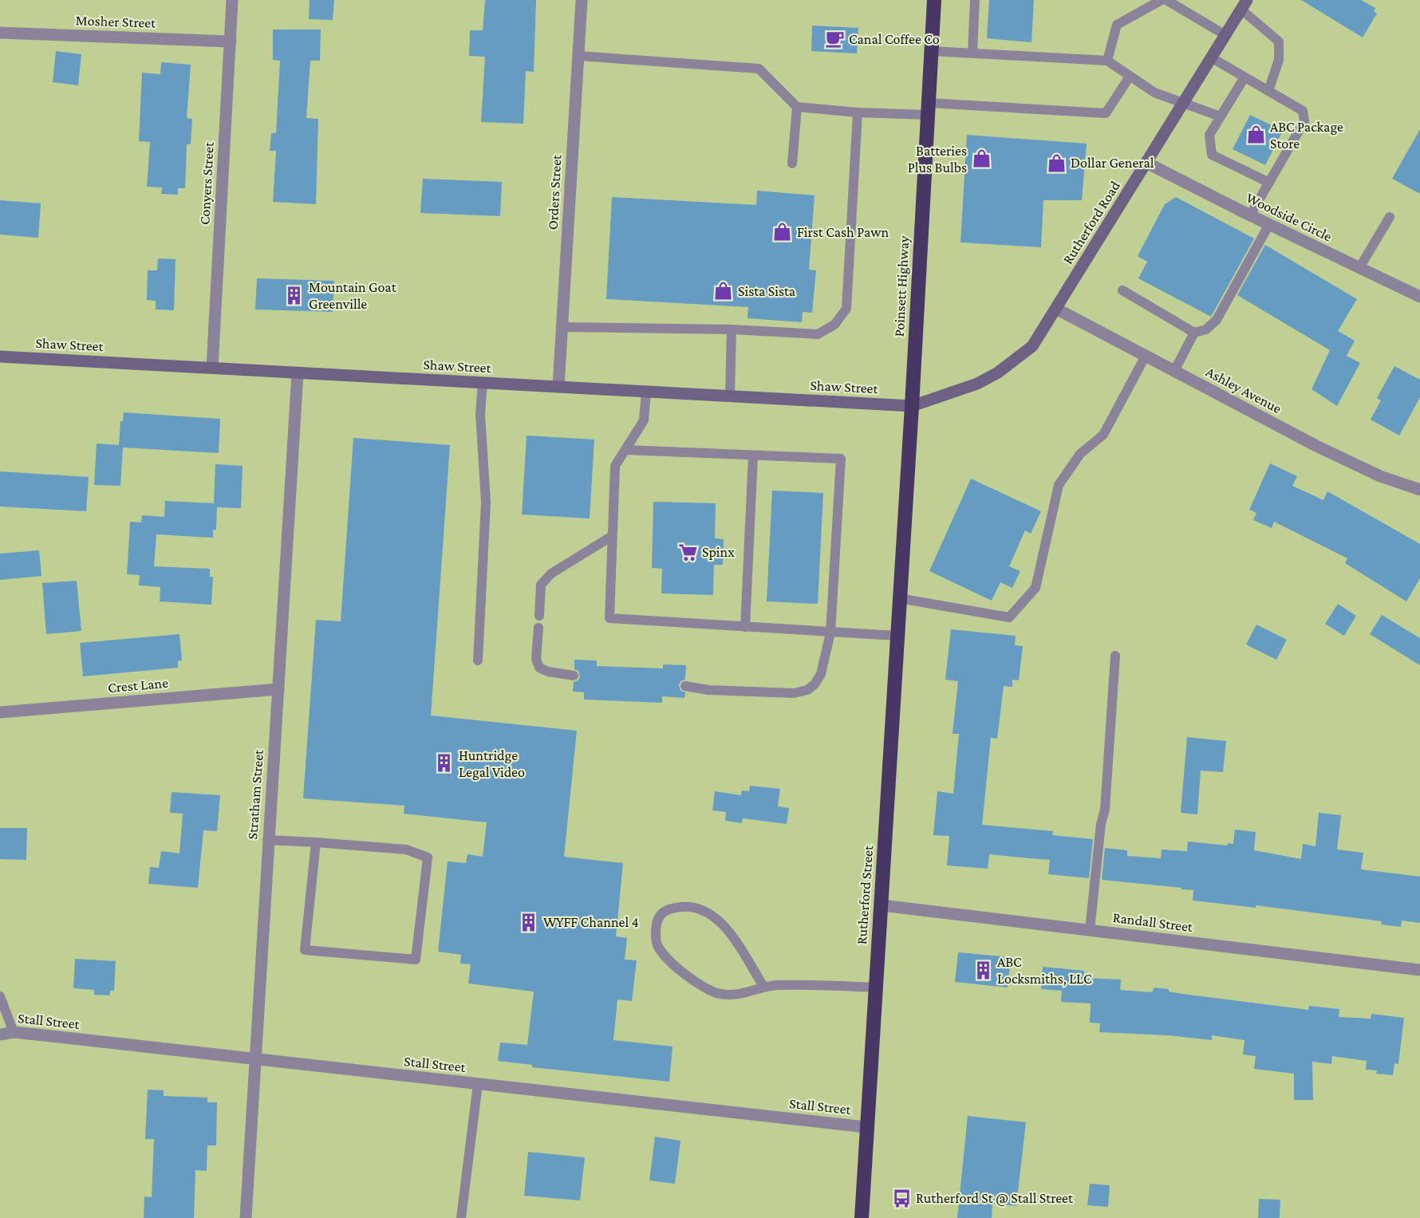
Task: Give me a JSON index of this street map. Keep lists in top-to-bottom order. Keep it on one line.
{"streets":{"highway":["Poinsett Highway","Rutherford Street"],"street":["Mosher Street","Conyers Street","Orders Street","Woodside Circle","Rutherford Road","Shaw Street","Ashley Avenue","Crest Lane","Stratham Street","Randall Street","Stall Street"]},"crossings":[["Mosher Street","Conyers Street"],["Conyers Street","Shaw Street"],["Orders Street","Shaw Street"],["Woodside Circle","Rutherford Road"],["Rutherford Road","Poinsett Highway"],["Rutherford Road","Shaw Street"],["Rutherford Road","Ashley Avenue"],["Poinsett Highway","Shaw Street"],["Poinsett Highway","Rutherford Street"],["Shaw Street","Stratham Street"],["Crest Lane","Stratham Street"],["Stratham Street","Stall Street"],["Rutherford Street","Randall Street"],["Rutherford Street","Stall Street"]],"places":{"cafe":["Canal Coffee Co"],"shop":["ABC Package Store","Batteries Plus Bulbs","Dollar General","First Cash Pawn","Sista Sista"],"building":["Mountain Goat Greenville","Huntridge Legal Video","WYFF Channel 4","ABC Locksmiths, LLC"],"supermarket":["Spinx"],"bus stop":["Rutherford St @ Stall Street"]}}
